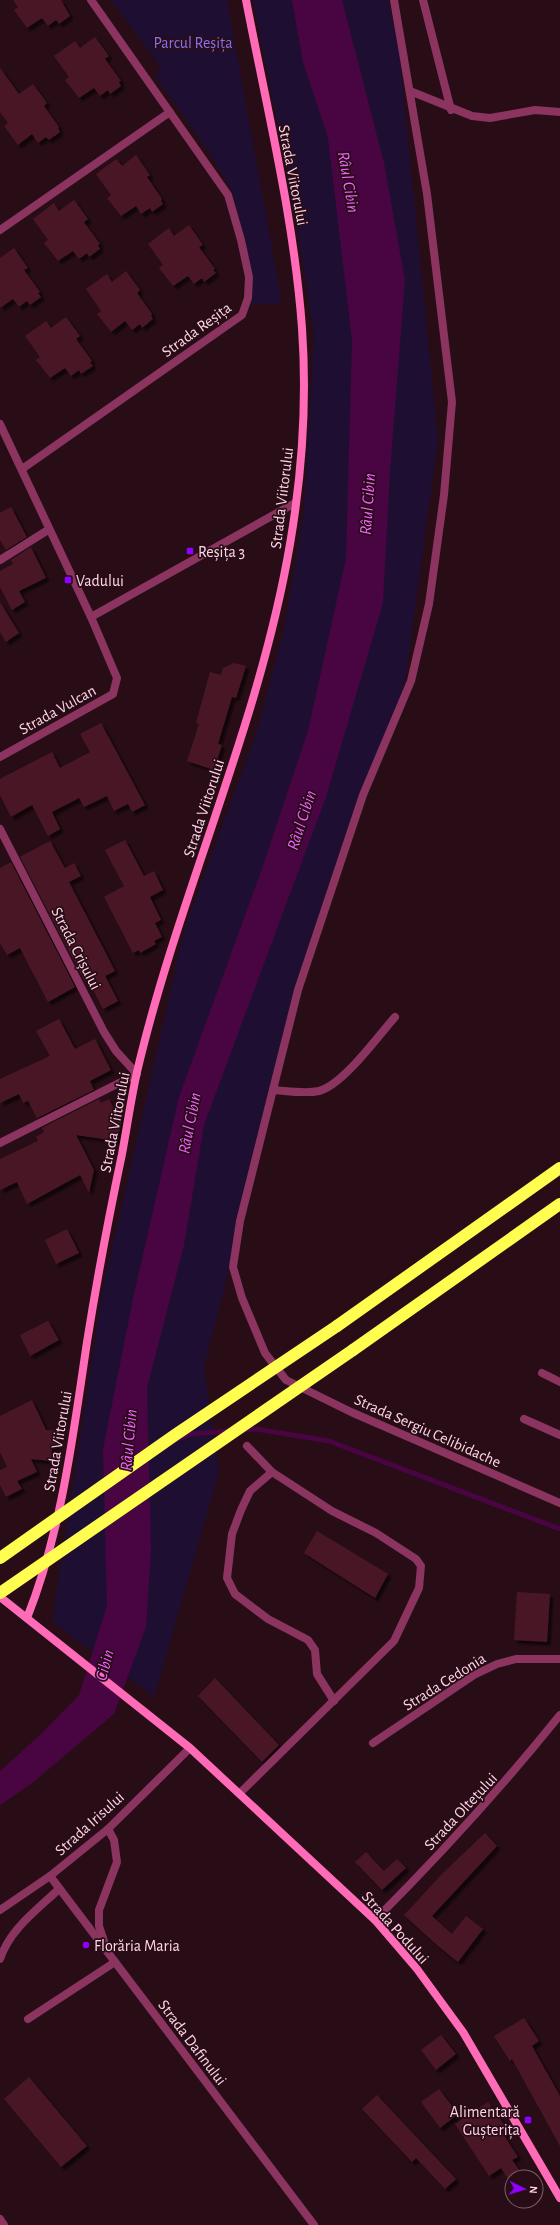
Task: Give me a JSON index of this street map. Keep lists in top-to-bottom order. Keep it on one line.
{"streets":{"street":["Strada Viitorului","Strada Reșița","Strada Vulcan","Strada Crișului","Strada Sergiu Celibidache","Strada Cedonia","Strada Oltețului","Strada Irisului","Strada Podului","Strada Dafinului"]},"crossings":[["Strada Viitorului","Strada Crișului"],["Strada Viitorului","Strada Podului"],["Strada Oltețului","Strada Podului"],["Strada Irisului","Strada Podului"],["Strada Irisului","Strada Dafinului"]],"water":["Râul Cibin","Cibin"],"parks":["Parcul Reșița"],"places":{"transit":["Reșița 3","Vadului","Alimentară Gușterița"],"other":["Florăria Maria"]},"north":"right"}
